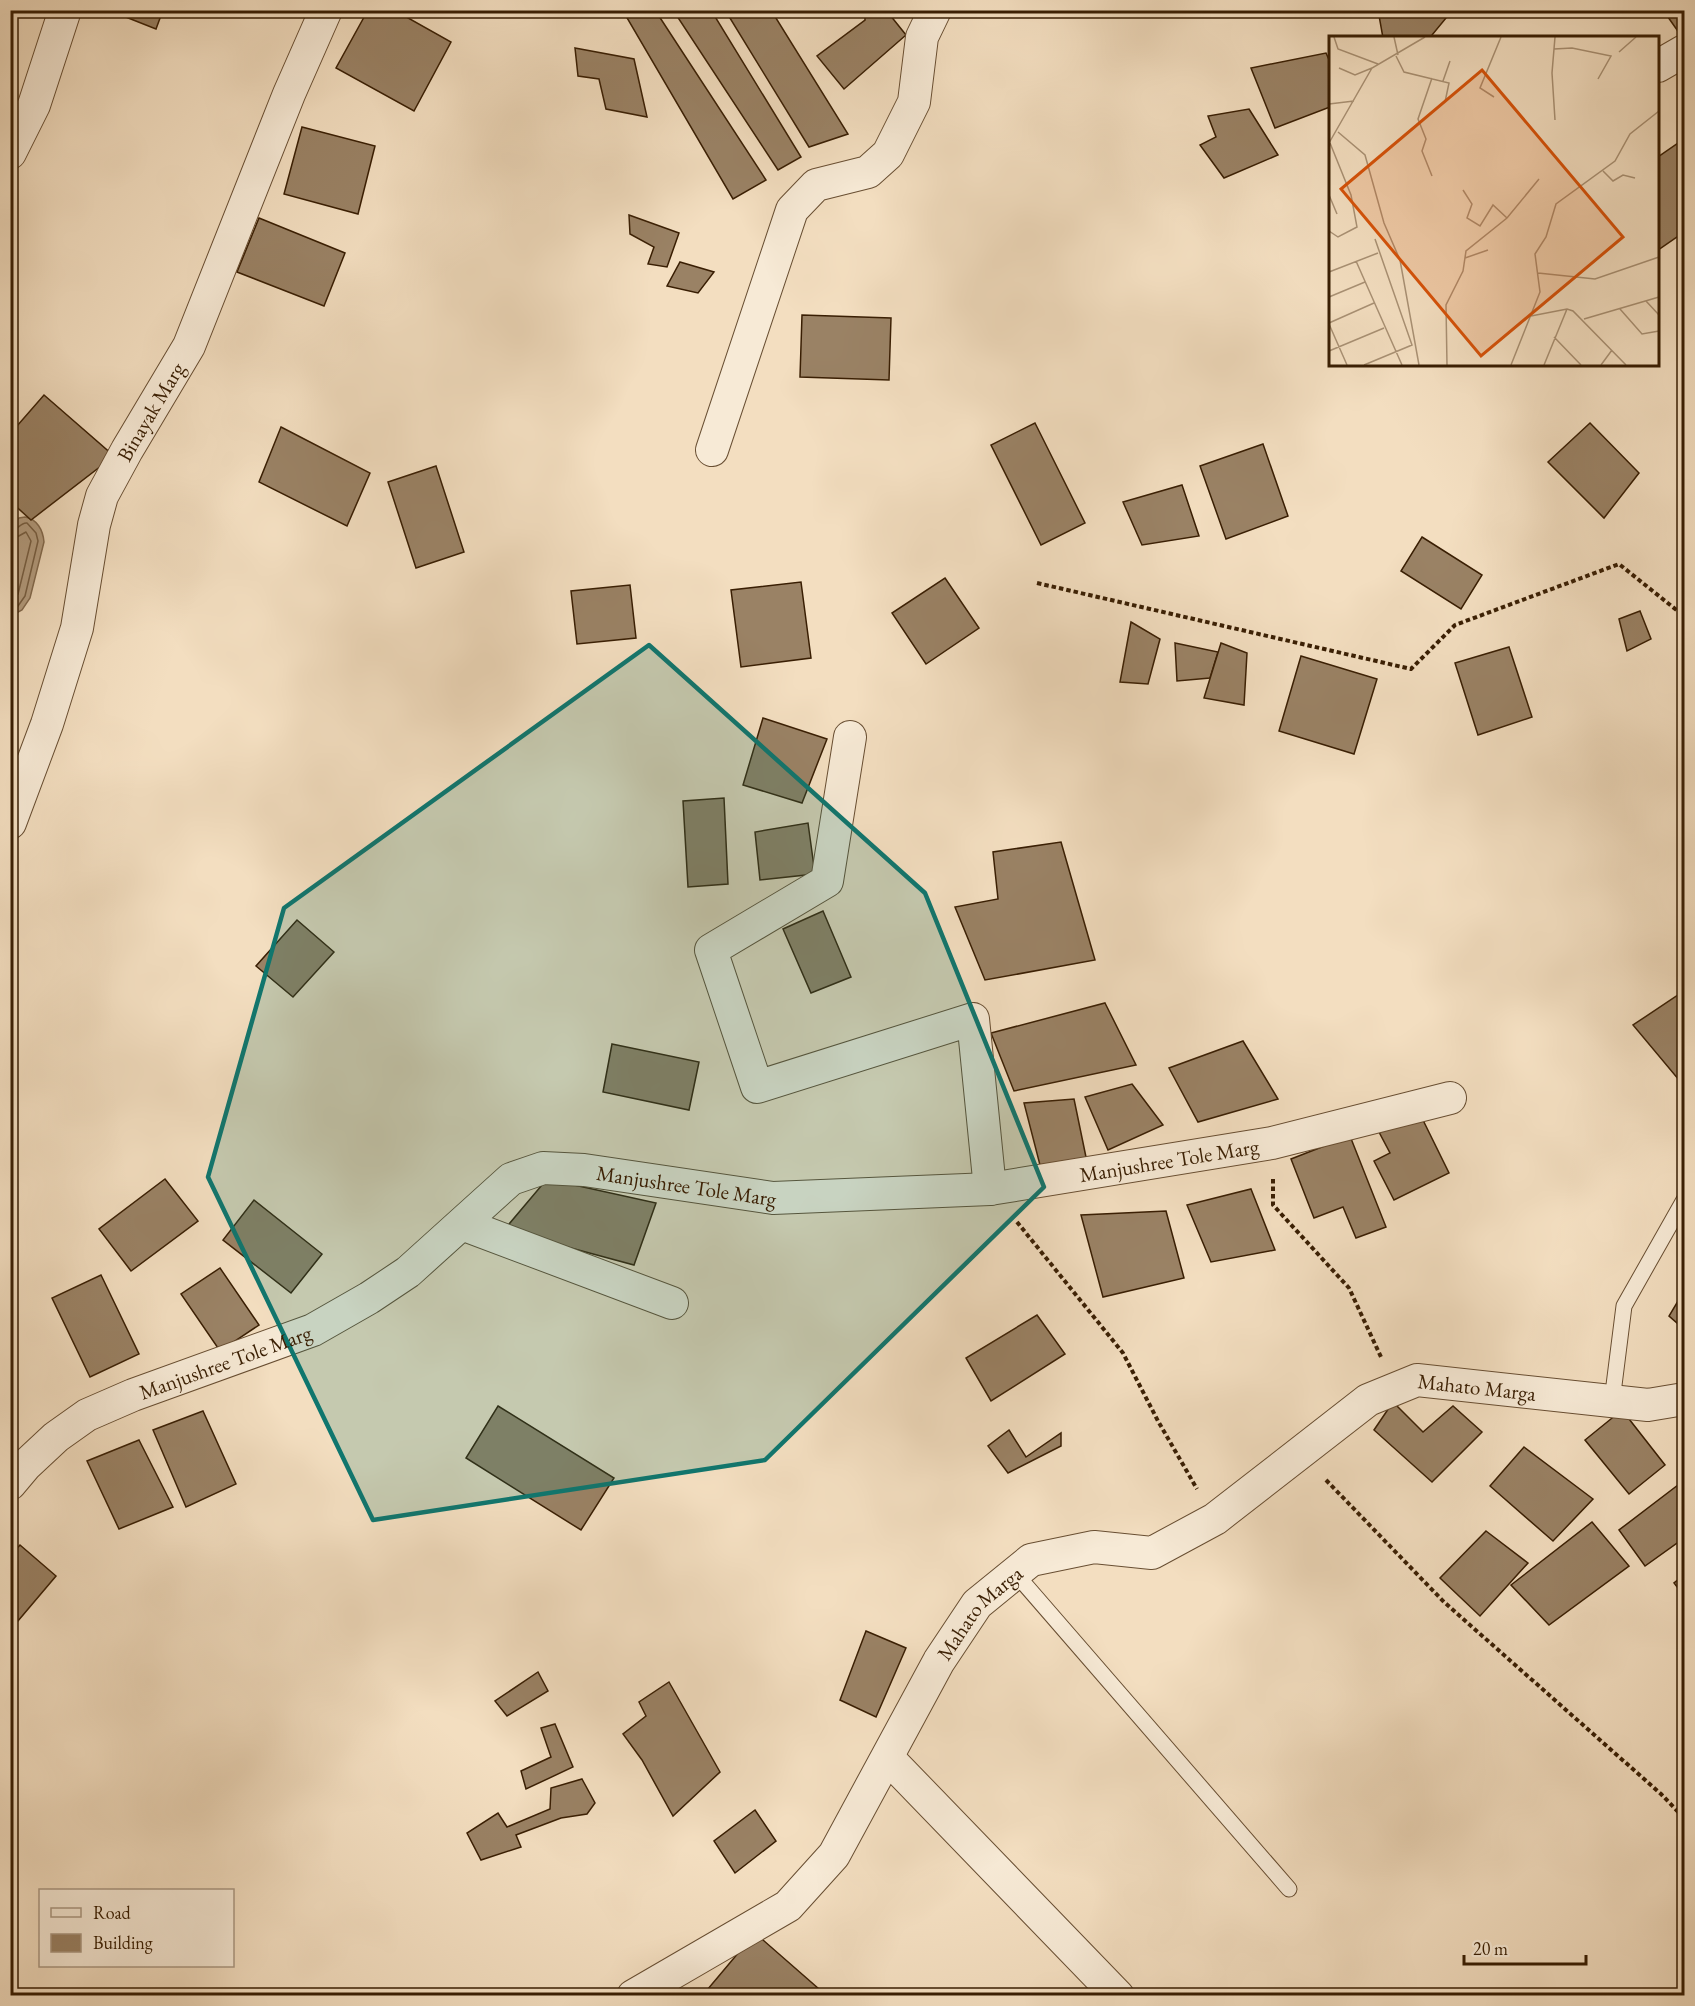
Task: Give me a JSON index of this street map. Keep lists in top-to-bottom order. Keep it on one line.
{"streets":{"street":["Binayak Marg","Manjushree Tole Marg","Mahato Marga"]},"legend":["Road","Building"],"scale_bar":"20 m"}
